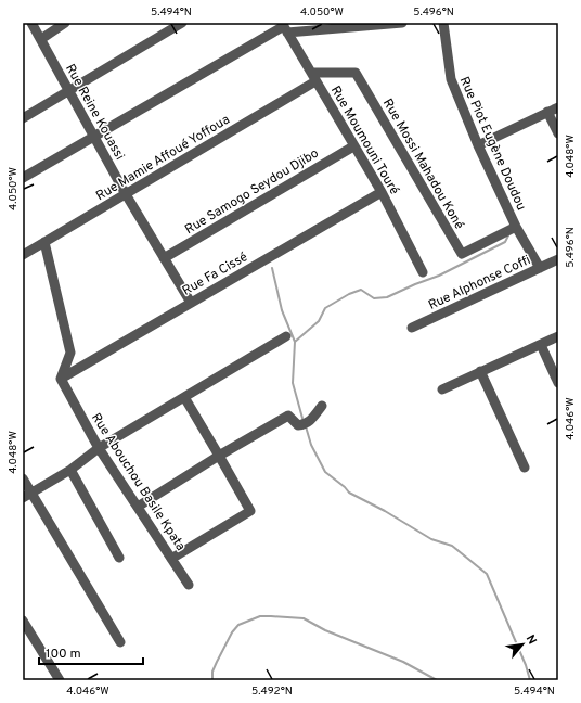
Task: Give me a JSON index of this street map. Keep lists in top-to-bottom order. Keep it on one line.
{"streets":{"street":["Rue Reine Kouassi","Rue Moumouni Touré","Rue Piot Eugène Doudou","Rue Mamie Affoué Yoffoua","Rue Mossi Mahadou Koné","Rue Samogo Seydou Djibo","Rue Fa Cissé","Rue Alphonse Coffi","Rue Abouchou Basile Kpata"]},"crossings":[["Rue Reine Kouassi","Rue Mamie Affoué Yoffoua"],["Rue Reine Kouassi","Rue Samogo Seydou Djibo"],["Rue Reine Kouassi","Rue Fa Cissé"],["Rue Moumouni Touré","Rue Mamie Affoué Yoffoua"],["Rue Moumouni Touré","Rue Mossi Mahadou Koné"],["Rue Moumouni Touré","Rue Samogo Seydou Djibo"],["Rue Moumouni Touré","Rue Fa Cissé"],["Rue Piot Eugène Doudou","Rue Mossi Mahadou Koné"],["Rue Piot Eugène Doudou","Rue Alphonse Coffi"],["Rue Mamie Affoué Yoffoua","Rue Mossi Mahadou Koné"],["Rue Fa Cissé","Rue Abouchou Basile Kpata"]],"scale_bar":"100 m","north":"top right","coordinates":["5.494°N","4.050°W","5.496°N","4.048°W","4.046°W","5.492°N"]}
